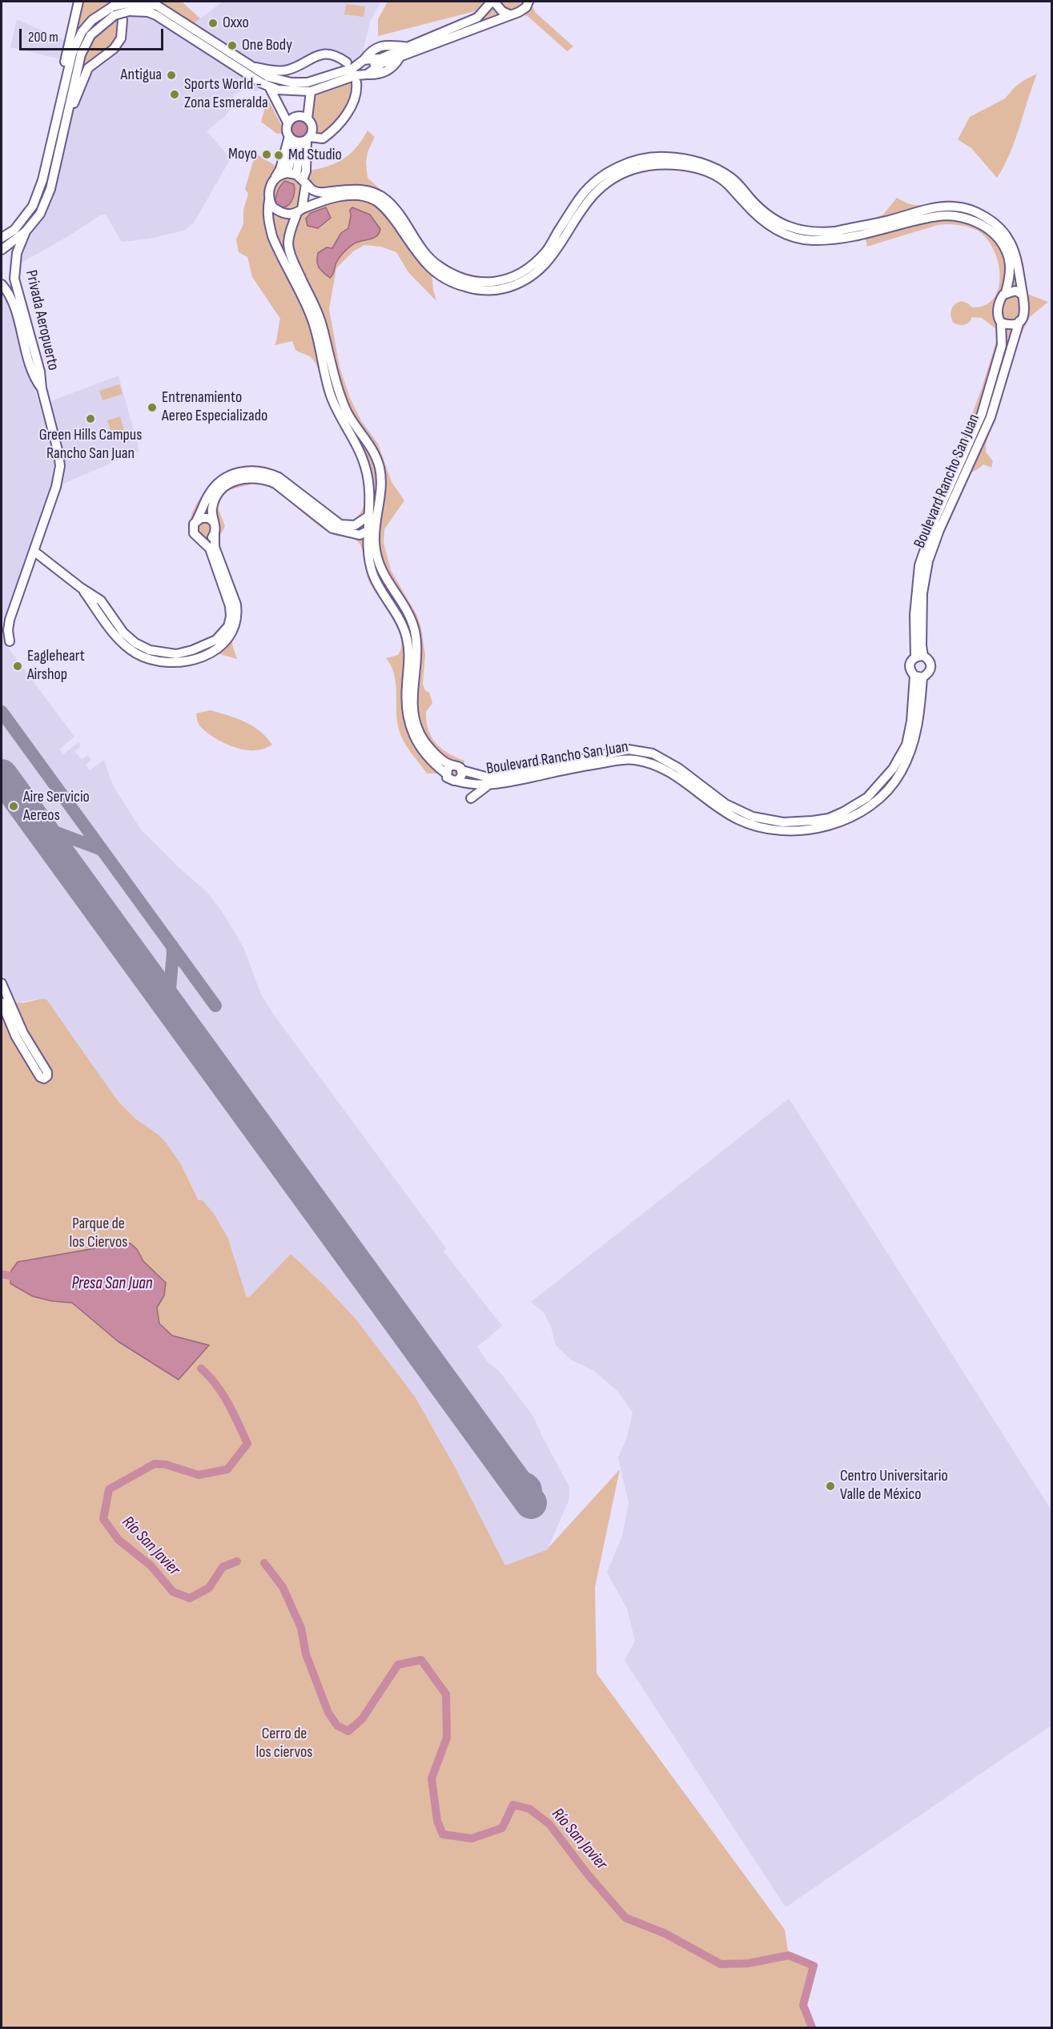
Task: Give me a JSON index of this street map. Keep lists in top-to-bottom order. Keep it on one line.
{"streets":{"street":["Privada Aeropuerto","Boulevard Rancho San Juan"]},"water":["Presa San Juan","Río San Javier"],"parks":["Parque de los Ciervos","Cerro de los ciervos"],"places":["Oxxo","One Body","Antigua","Sports World - Zona Esmeralda","Moyo","Md Studio","Entrenamiento Aereo Especializado","Green Hills Campus Rancho San Juan","Eagleheart Airshop","Aire Servicio Aereos","Centro Universitario Valle de México"],"scale_bar":"200 m"}
